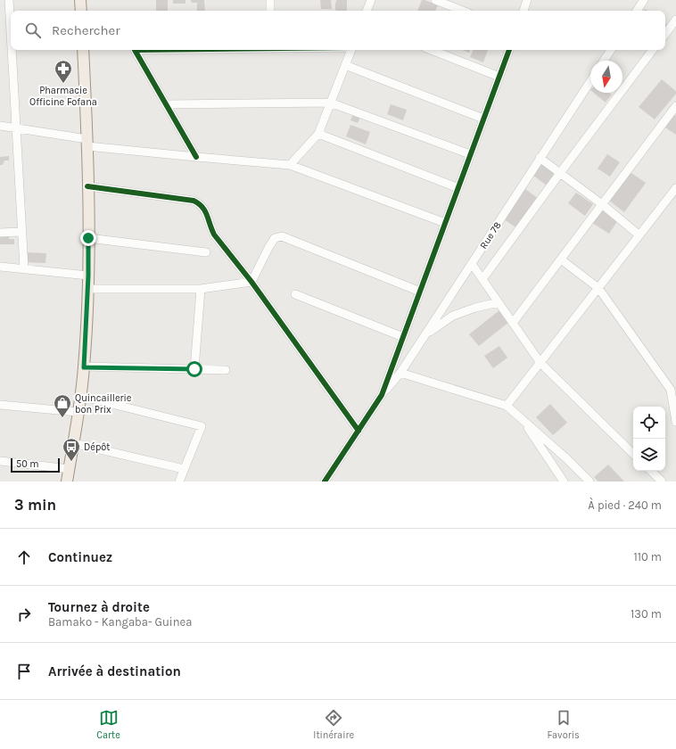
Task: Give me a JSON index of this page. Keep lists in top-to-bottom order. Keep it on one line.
{"streets":{"street":["Rue 78"]},"places":{"pharmacy":["Pharmacie Officine Fofana"],"shop":["Quincaillerie bon Prix"],"bus stop":["Dépôt"]},"scale_bar":"50 m","north":"bottom","page":{"search":"Rechercher","scale":"50 m","heading":["3 min","À pied · 240 m"],"list":[["Continuez","110 m"],["Tournez à droite","Bamako - Kangaba- Guinea","130 m"],"Arrivée à destination"],"nav":["Carte","Itinéraire","Favoris"]}}
